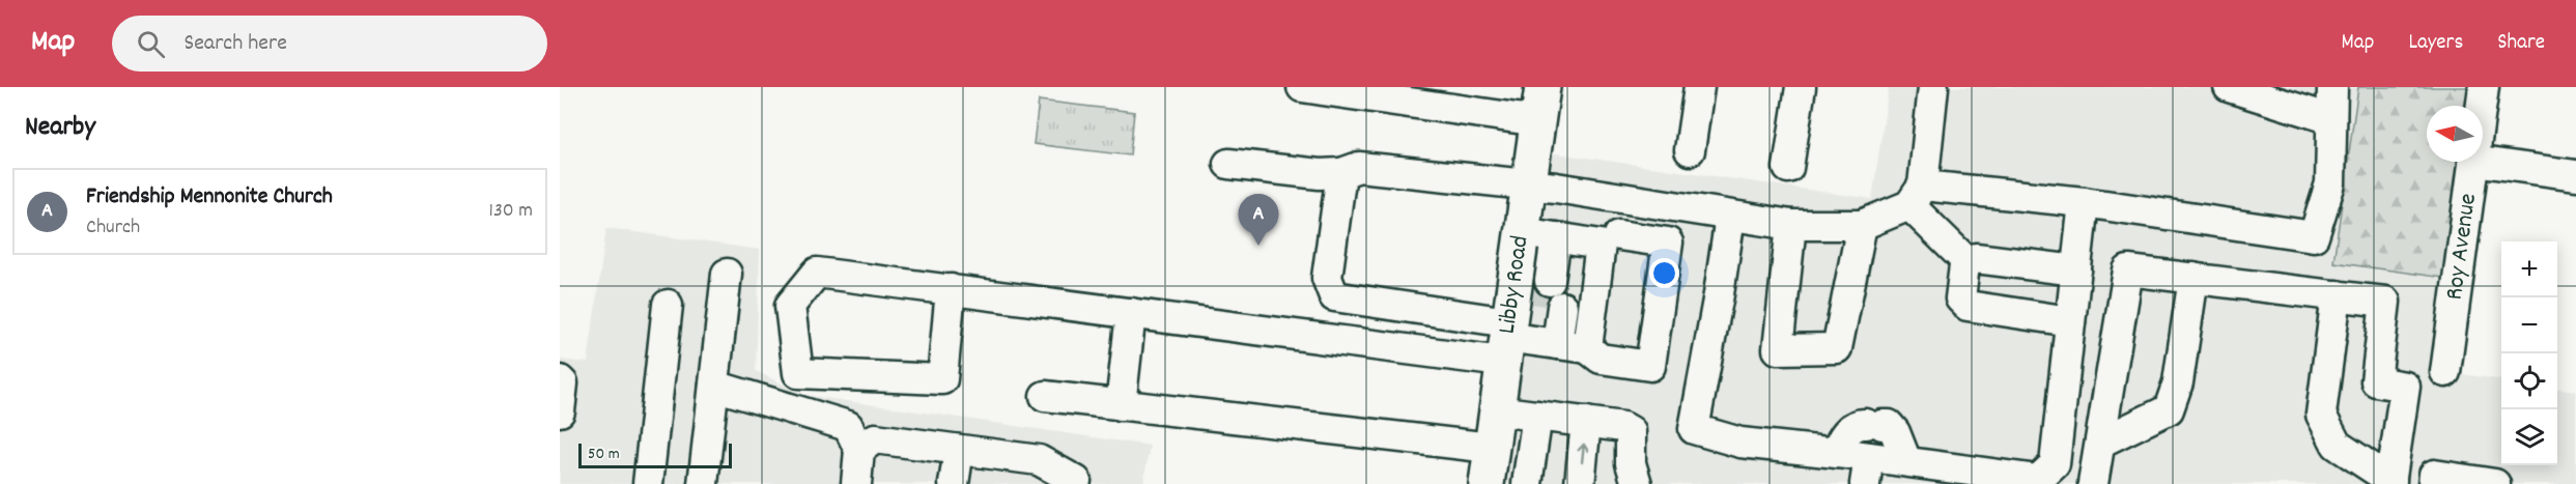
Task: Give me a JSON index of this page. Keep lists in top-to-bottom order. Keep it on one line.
{"streets":{"main road":["Libby Road"],"street":["Roy Avenue"]},"scale_bar":"50 m","north":"left","page":{"header":"Map","search":"Search here","nav":["Map","Layers","Share"],"heading":"Nearby","list":[{"mark":"A","name":"Friendship Mennonite Church","note":"Church","value":"130 m"}],"pins":"A","map_buttons":["+","−"],"scale":"50 m"}}
